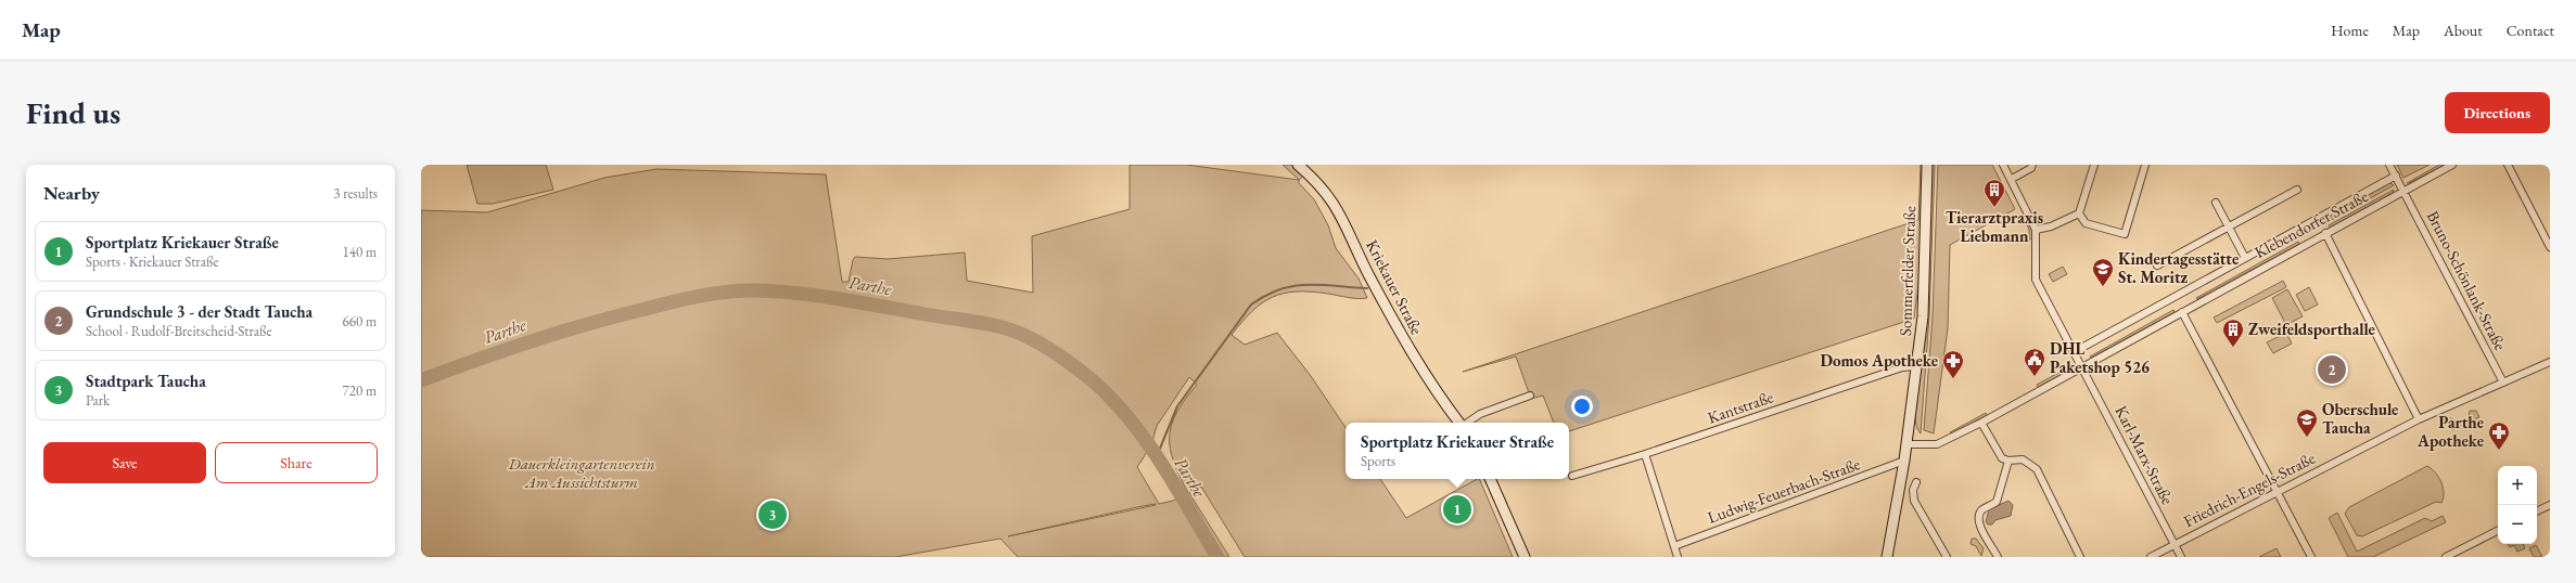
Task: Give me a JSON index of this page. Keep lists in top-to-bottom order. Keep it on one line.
{"streets":{"street":["Klebendorfer Straße","Sommerfelder Straße","Bruno-Schönlank-Straße","Kriekauer Straße","Kantstraße","Karl-Marx-Straße","Friedrich-Engels-Straße","Ludwig-Feuerbach-Straße"]},"crossings":[["Klebendorfer Straße","Sommerfelder Straße"],["Klebendorfer Straße","Bruno-Schönlank-Straße"],["Klebendorfer Straße","Karl-Marx-Straße"],["Sommerfelder Straße","Kantstraße"],["Sommerfelder Straße","Ludwig-Feuerbach-Straße"],["Bruno-Schönlank-Straße","Friedrich-Engels-Straße"],["Karl-Marx-Straße","Friedrich-Engels-Straße"]],"water":["Parthe"],"parks":["Dauerkleingartenverein Am Aussichtsturm"],"places":{"building":["Tierarztpraxis Liebmann","Zweifeldsporthalle"],"school or university":["Kindertagesstätte St. Moritz","Oberschule Taucha"],"public building":["DHL Paketshop 526"],"pharmacy":["Domos Apotheke","Parthe Apotheke"]},"page":{"header":"Map","nav":["Home","Map","About","Contact"],"buttons":["Directions",["Save","Share"]],"title":"Find us","heading":["Nearby","3 results"],"list":[{"mark":"1","name":"Sportplatz Kriekauer Straße","note":"Sports · Kriekauer Straße","value":"140 m"},{"mark":"2","name":"Grundschule 3 - der Stadt Taucha","note":"School · Rudolf-Breitscheid-Straße","value":"660 m"},{"mark":"3","name":"Stadtpark Taucha","note":"Park","value":"720 m"}],"pins":["2","1","3"],"popup":["Sportplatz Kriekauer Straße","Sports"],"map_buttons":["+","−"]}}
